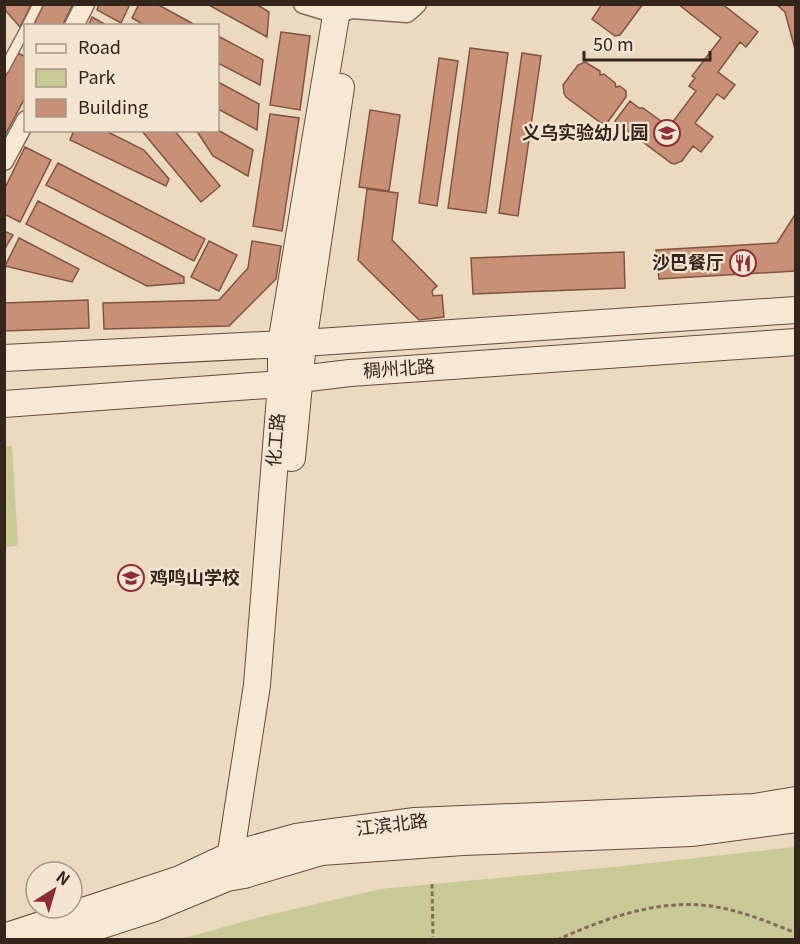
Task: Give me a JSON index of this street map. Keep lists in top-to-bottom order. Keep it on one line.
{"streets":{"main road":["稠州北路","化工路","江滨北路"]},"crossings":[["稠州北路","化工路"],["化工路","江滨北路"]],"places":{"school or university":["义乌实验幼儿园","鸡鸣山学校"],"restaurant":["沙巴餐厅"]},"legend":["Road","Park","Building"],"scale_bar":"50 m","north":"top right"}
